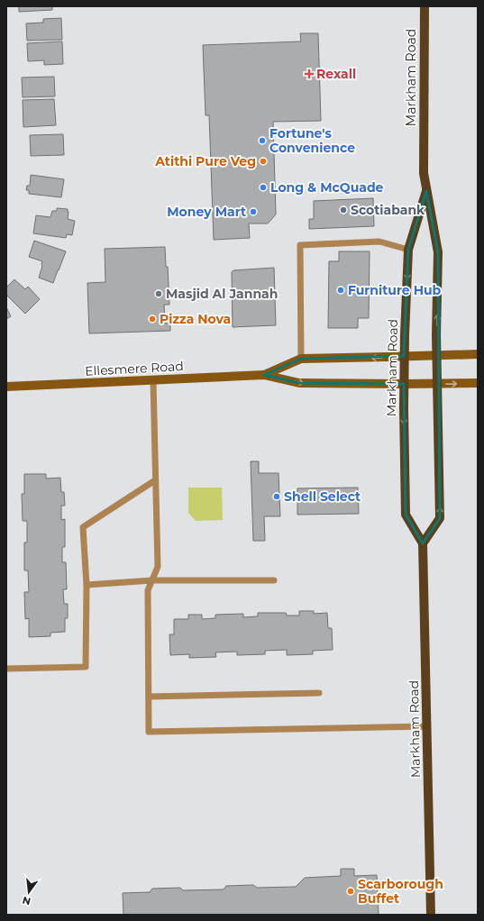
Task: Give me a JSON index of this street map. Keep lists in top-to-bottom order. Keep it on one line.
{"streets":{"main road":["Markham Road","Ellesmere Road"]},"crossings":[["Markham Road","Ellesmere Road"]],"places":{"health":["Rexall"],"other":["Fortune's Convenience","Atithi Pure Veg","Long & McQuade","Scotiabank","Money Mart","Furniture Hub","Masjid Al Jannah","Pizza Nova","Shell Select","Scarborough Buffet"]},"north":"bottom"}
